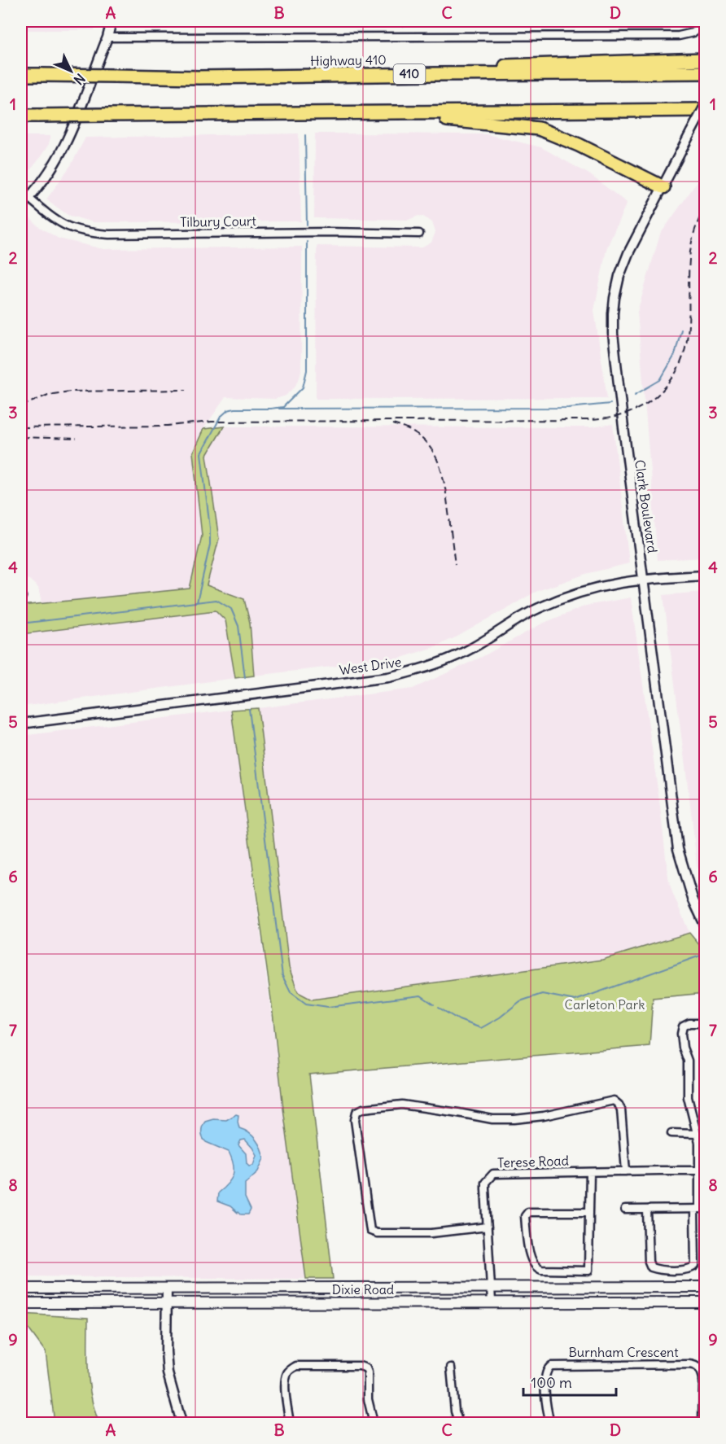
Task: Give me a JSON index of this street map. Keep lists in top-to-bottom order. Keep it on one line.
{"streets":{"highway":["Highway 410","410"],"main road":["Dixie Road"],"street":["Tilbury Court","Clark Boulevard","West Drive","Terese Road","Burnham Crescent"]},"crossings":[["Clark Boulevard","West Drive"],["Terese Road","Dixie Road"]],"parks":["Carleton Park"],"scale_bar":"100 m","north":"bottom right","grid":{"columns":["A","B","C","D"],"rows":["1","2","3","4","5","6","7","8","9"]}}
